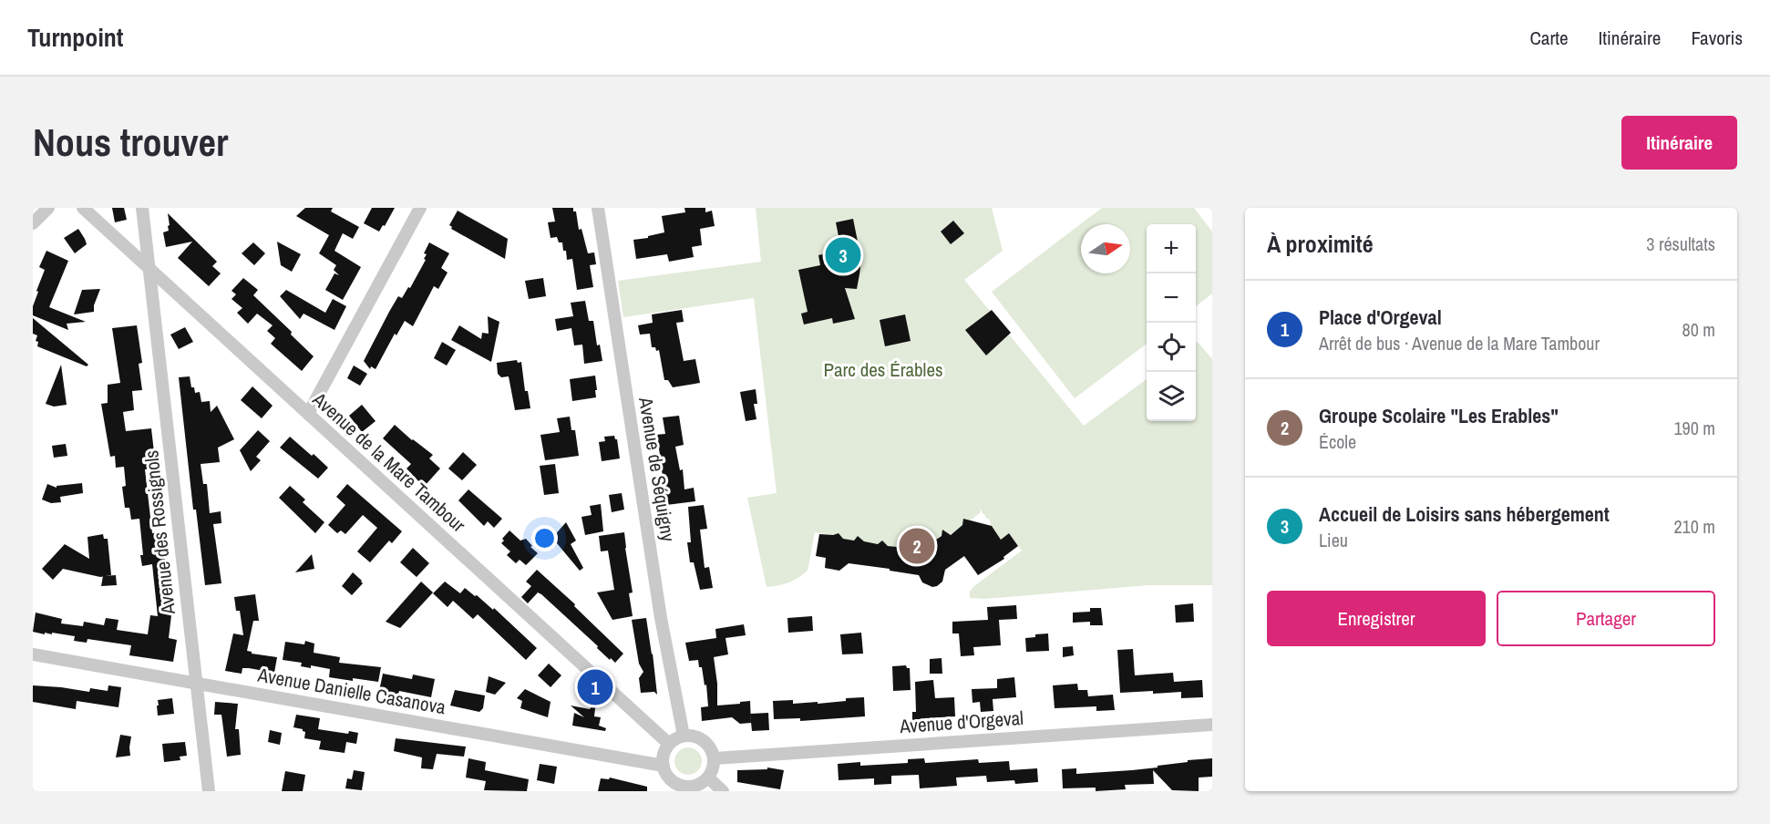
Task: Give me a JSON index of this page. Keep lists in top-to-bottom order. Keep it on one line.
{"streets":{"street":["Avenue de la Mare Tambour","Avenue de Séquigny","Avenue des Rossignols","Avenue Danielle Casanova","Avenue d'Orgeval"]},"crossings":[["Avenue de la Mare Tambour","Avenue de Séquigny"],["Avenue de la Mare Tambour","Avenue des Rossignols"],["Avenue de la Mare Tambour","Avenue Danielle Casanova"],["Avenue de la Mare Tambour","Avenue d'Orgeval"],["Avenue de Séquigny","Avenue Danielle Casanova"],["Avenue de Séquigny","Avenue d'Orgeval"],["Avenue des Rossignols","Avenue Danielle Casanova"],["Avenue Danielle Casanova","Avenue d'Orgeval"]],"parks":["Parc des Érables"],"north":"right","page":{"header":"Turnpoint","nav":["Carte","Itinéraire","Favoris"],"buttons":["Itinéraire",["Enregistrer","Partager"]],"title":"Nous trouver","heading":["À proximité","3 résultats"],"map_buttons":["+","−"],"pins":["3","2","1"],"list":[{"mark":"1","name":"Place d'Orgeval","note":"Arrêt de bus · Avenue de la Mare Tambour","value":"80 m"},{"mark":"2","name":"Groupe Scolaire \"Les Erables\"","note":"École","value":"190 m"},{"mark":"3","name":"Accueil de Loisirs sans hébergement","note":"Lieu","value":"210 m"}]}}
